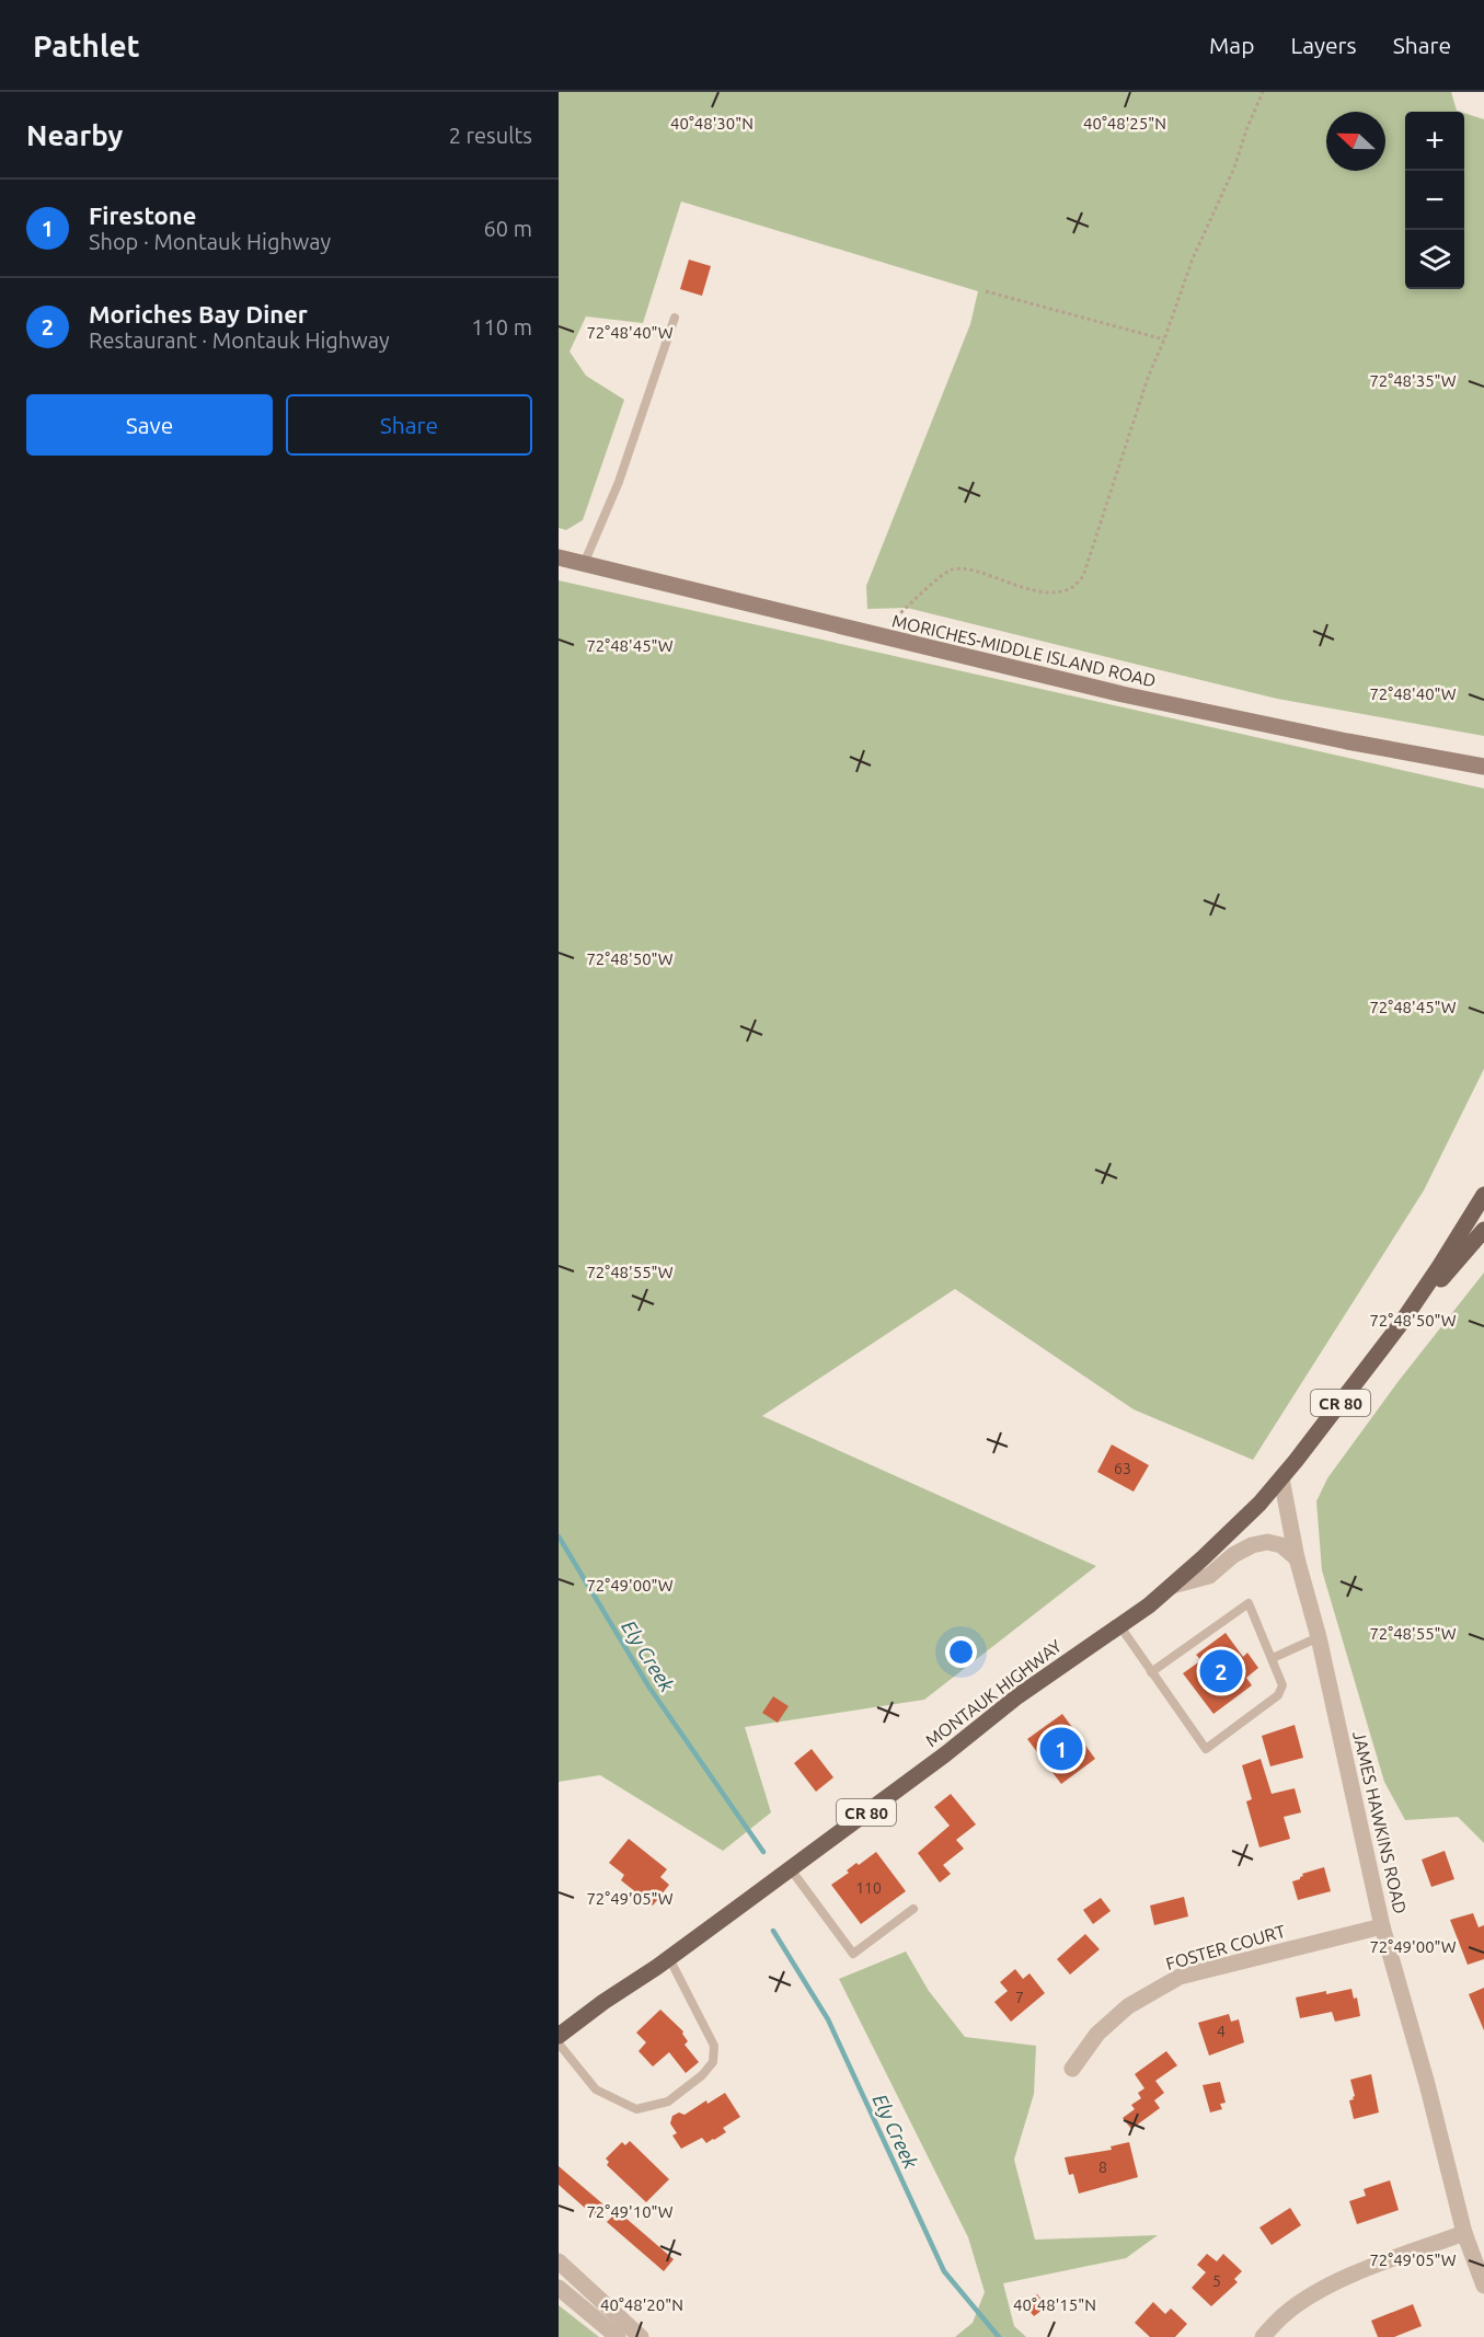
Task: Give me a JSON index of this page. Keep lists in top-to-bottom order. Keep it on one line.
{"streets":{"main road":["MORICHES-MIDDLE ISLAND ROAD","CR 80","MONTAUK HIGHWAY"],"street":["JAMES HAWKINS ROAD","FOSTER COURT"]},"crossings":[["CR 80","MONTAUK HIGHWAY"],["MONTAUK HIGHWAY","JAMES HAWKINS ROAD"],["JAMES HAWKINS ROAD","FOSTER COURT"]],"water":["Ely Creek"],"house_numbers":["63","110","7","4","8","5"],"north":"left","page":{"header":"Pathlet","nav":["Map","Layers","Share"],"heading":["Nearby","2 results"],"map_buttons":["+","−"],"list":[{"mark":"1","name":"Firestone","note":"Shop · Montauk Highway","value":"60 m"},{"mark":"2","name":"Moriches Bay Diner","note":"Restaurant · Montauk Highway","value":"110 m"}],"buttons":["Save","Share"],"pins":["2","1"]},"coordinates":["40°48'30\"N","40°48'25\"N","72°48'40\"W","72°48'35\"W","72°48'45\"W","72°48'50\"W","72°48'55\"W","72°49'00\"W","72°49'05\"W","72°49'10\"W","40°48'20\"N","40°48'15\"N"]}
